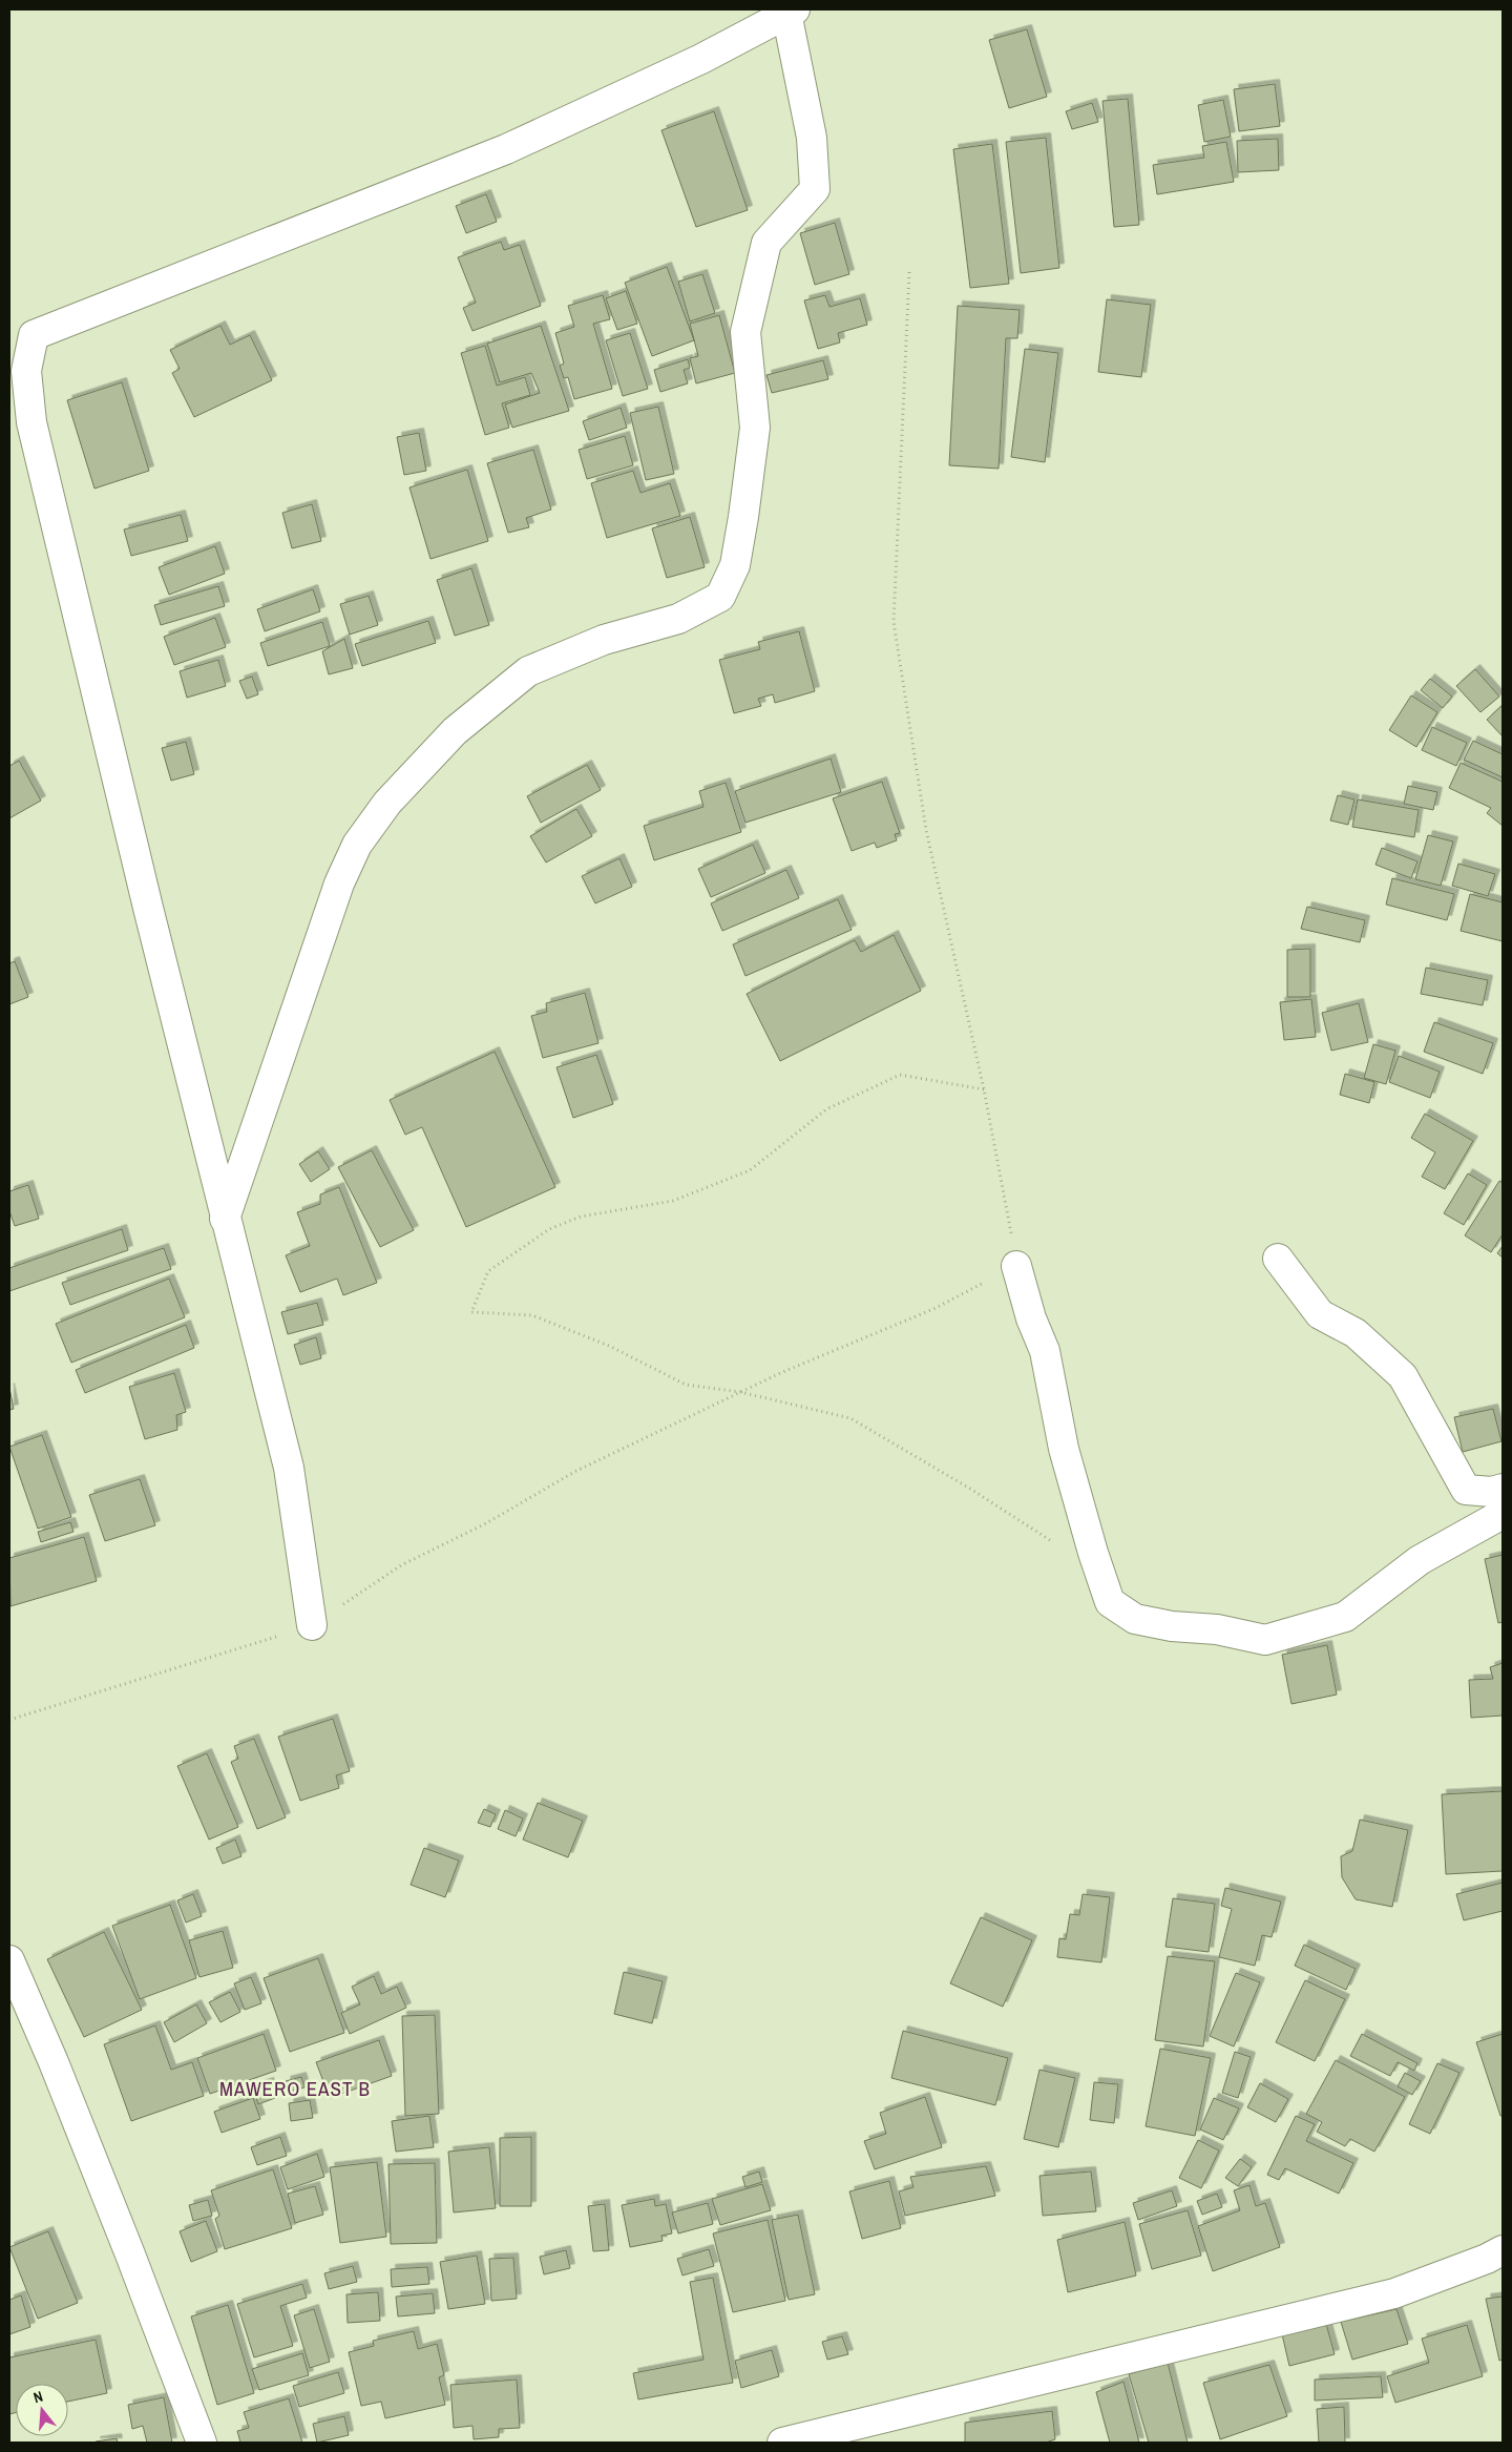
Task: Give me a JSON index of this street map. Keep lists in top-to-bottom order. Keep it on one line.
{"districts":["MAWERO EAST B"],"north":"top"}
